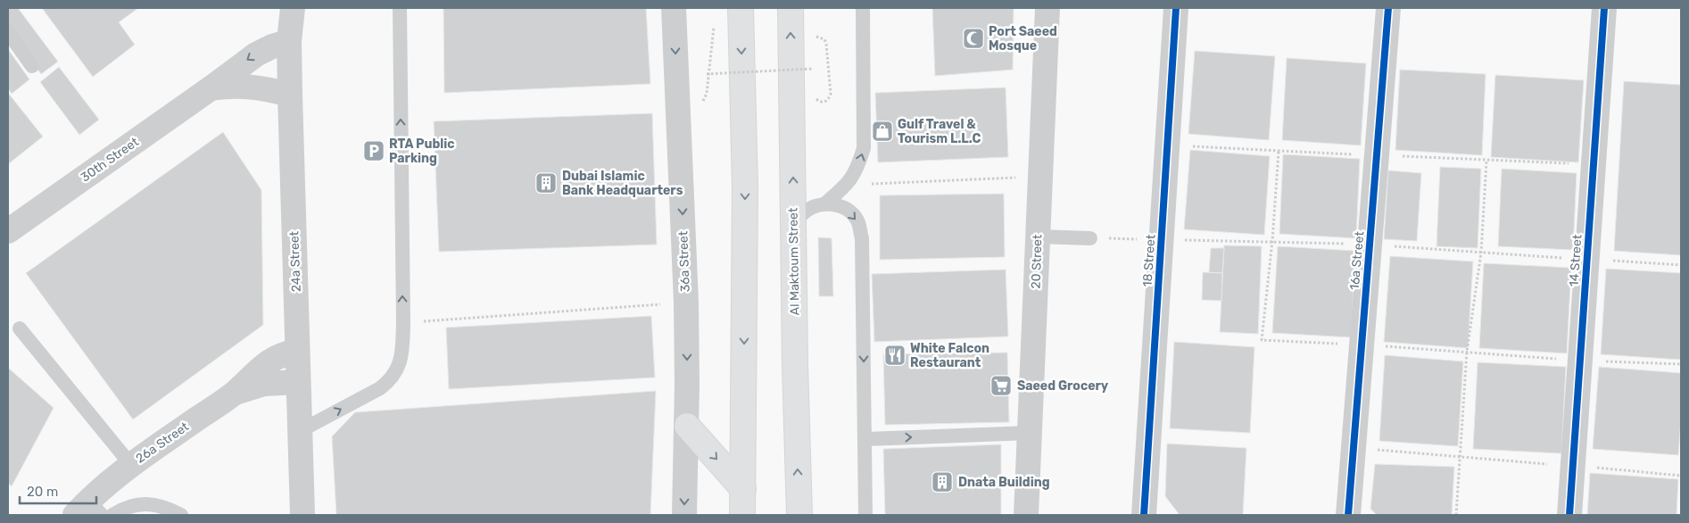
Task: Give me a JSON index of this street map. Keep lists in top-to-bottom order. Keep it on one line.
{"streets":{"main road":["Al Maktoum Street"],"street":["30th Street","18 Street","16a Street","14 Street","24a Street","36a Street","20 Street","26a Street"]},"crossings":[["30th Street","24a Street"],["24a Street","26a Street"]],"one_way":["36a Street"],"places":{"mosque":["Port Saeed Mosque"],"shop":["Gulf Travel & Tourism L.L.C"],"parking":["RTA Public Parking"],"building":["Dubai Islamic Bank Headquarters","Dnata Building"],"restaurant":["White Falcon Restaurant"],"supermarket":["Saeed Grocery"]},"scale_bar":"20 m"}
